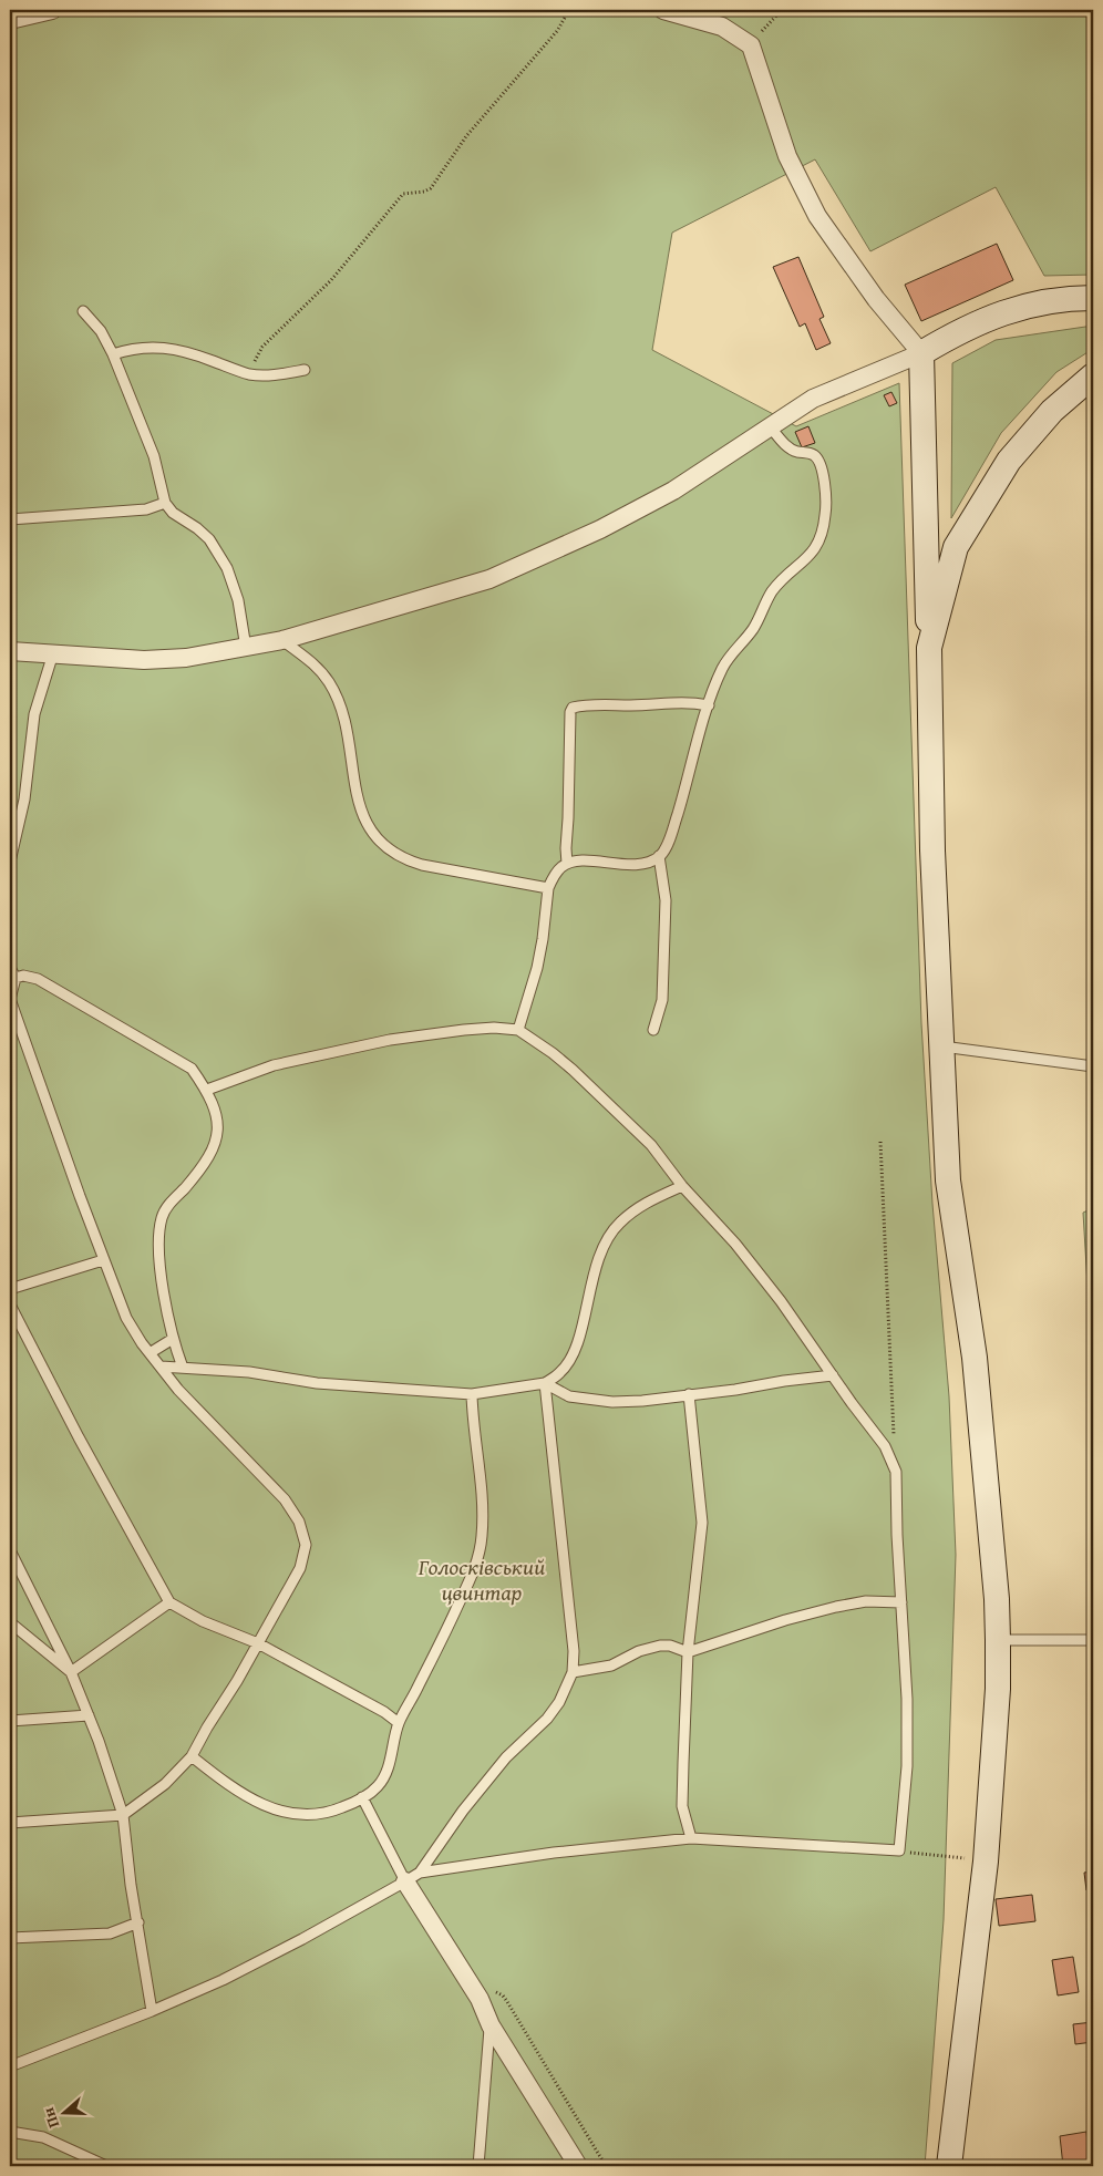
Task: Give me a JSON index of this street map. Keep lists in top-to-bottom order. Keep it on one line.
{"parks":["Голосківський цвинтар"],"north":"left"}
